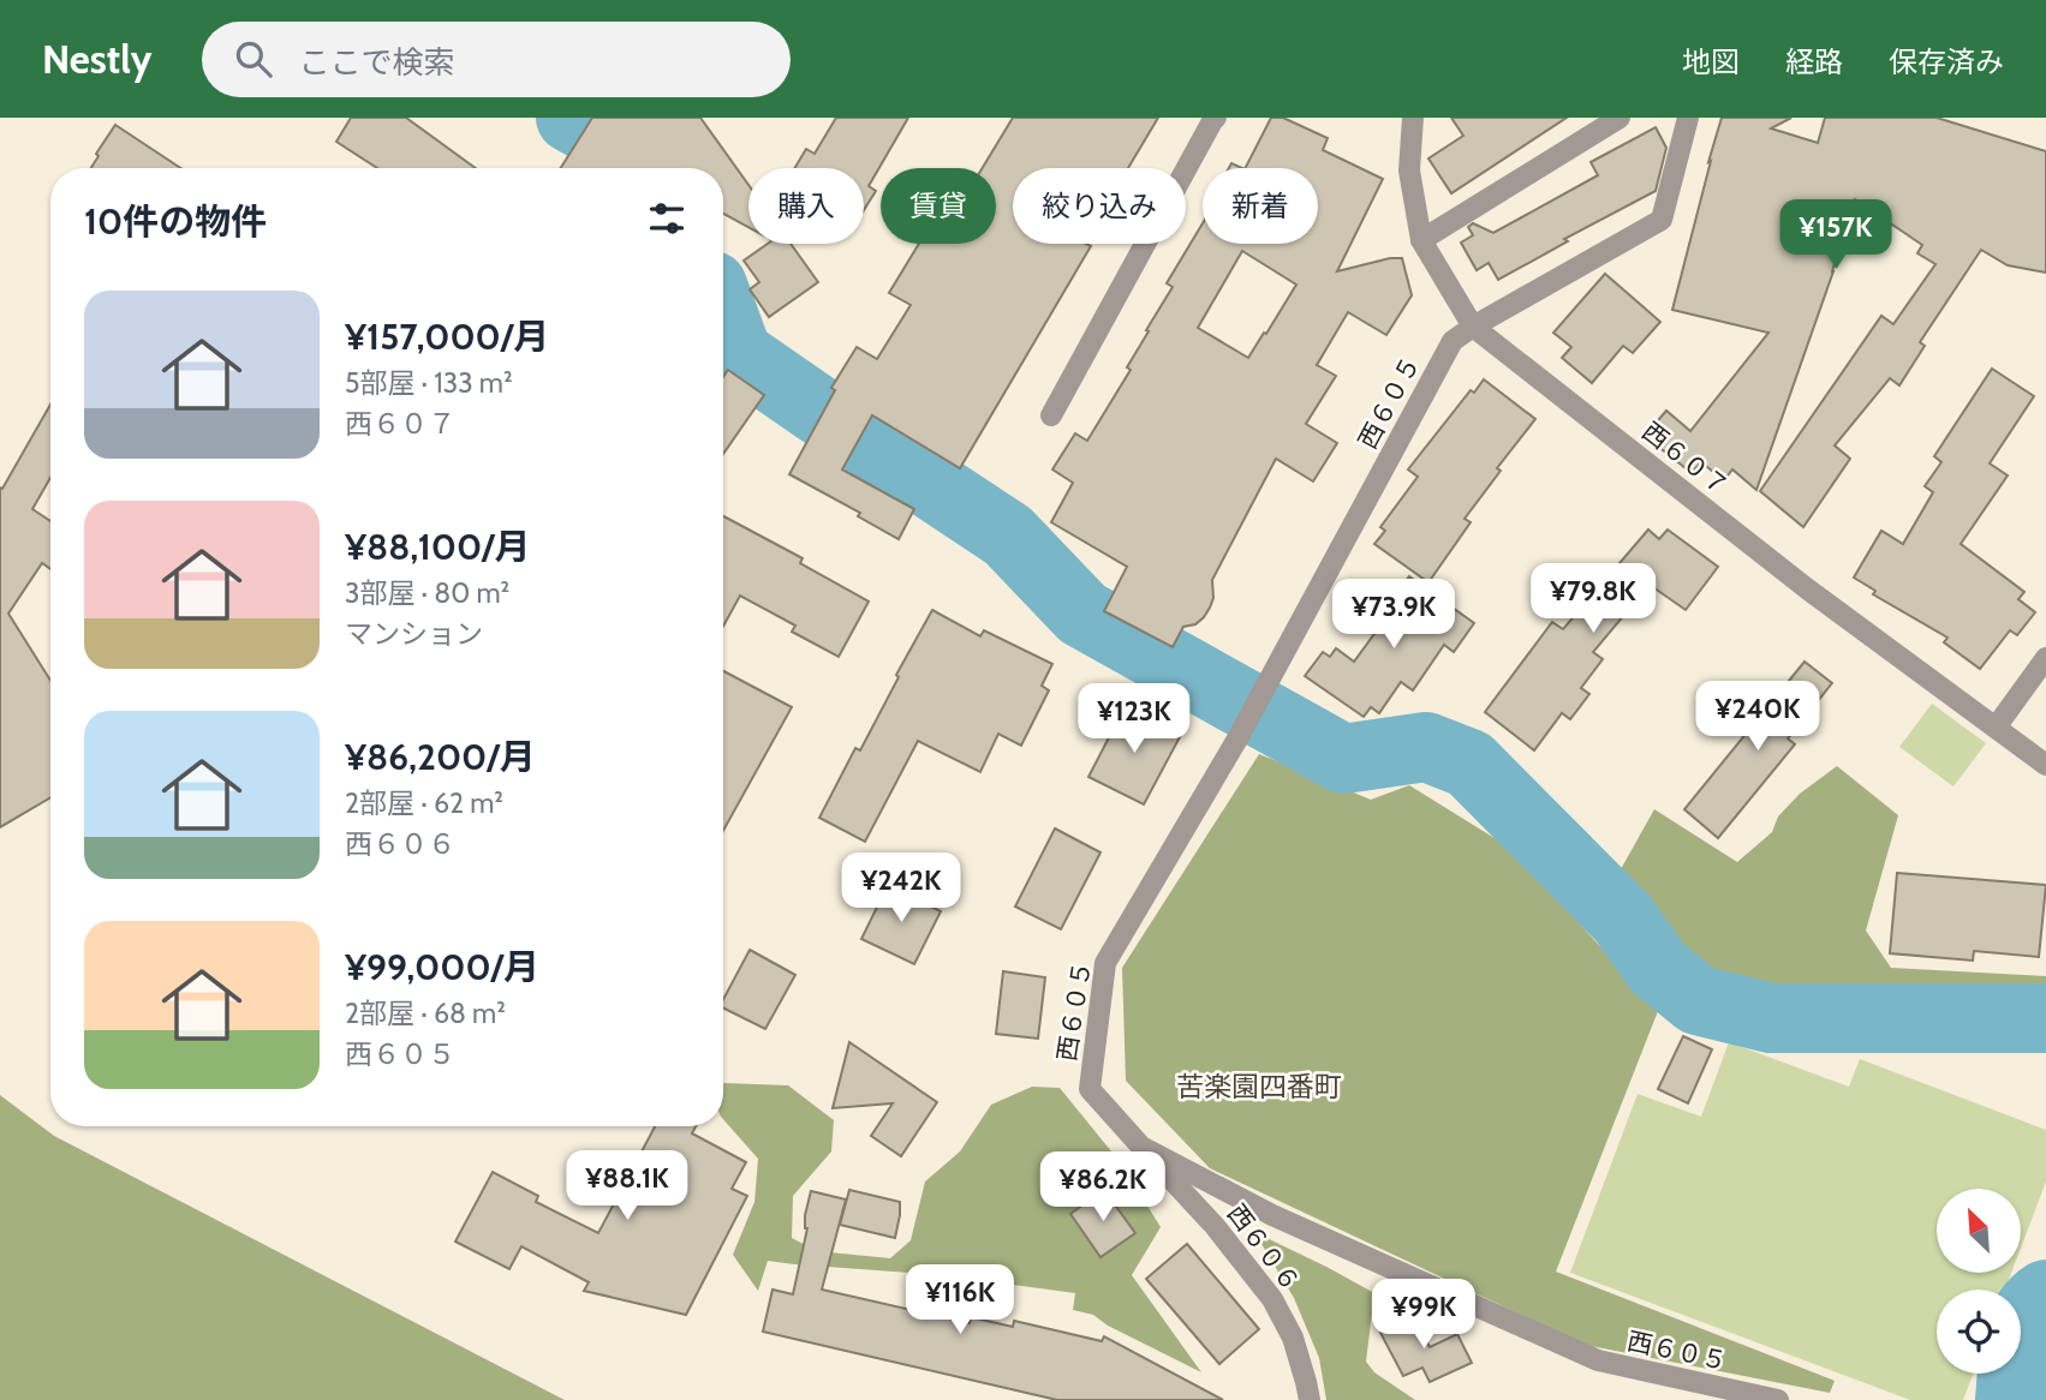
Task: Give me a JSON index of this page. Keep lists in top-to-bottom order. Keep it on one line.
{"streets":{"street":["西６０５","西６０７","西６０６"]},"crossings":[["西６０５","西６０７"],["西６０５","西６０６"]],"districts":["苦楽園四番町"],"north":"top left","page":{"header":"Nestly","search":"ここで検索","nav":["地図","経路","保存済み"],"chip":["購入","賃貸","絞り込み","新着"],"heading":"10件の物件","price":["¥157K","¥79.8K","¥73.9K","¥240K","¥123K","¥242K","¥88.1K","¥86.2K","¥116K","¥99K"],"list":[{"name":"¥157,000/月","note":"5部屋 · 133 m² · 西６０７"},{"name":"¥88,100/月","note":"3部屋 · 80 m² · マンション"},{"name":"¥86,200/月","note":"2部屋 · 62 m² · 西６０６"},{"name":"¥99,000/月","note":"2部屋 · 68 m² · 西６０５"}]}}
